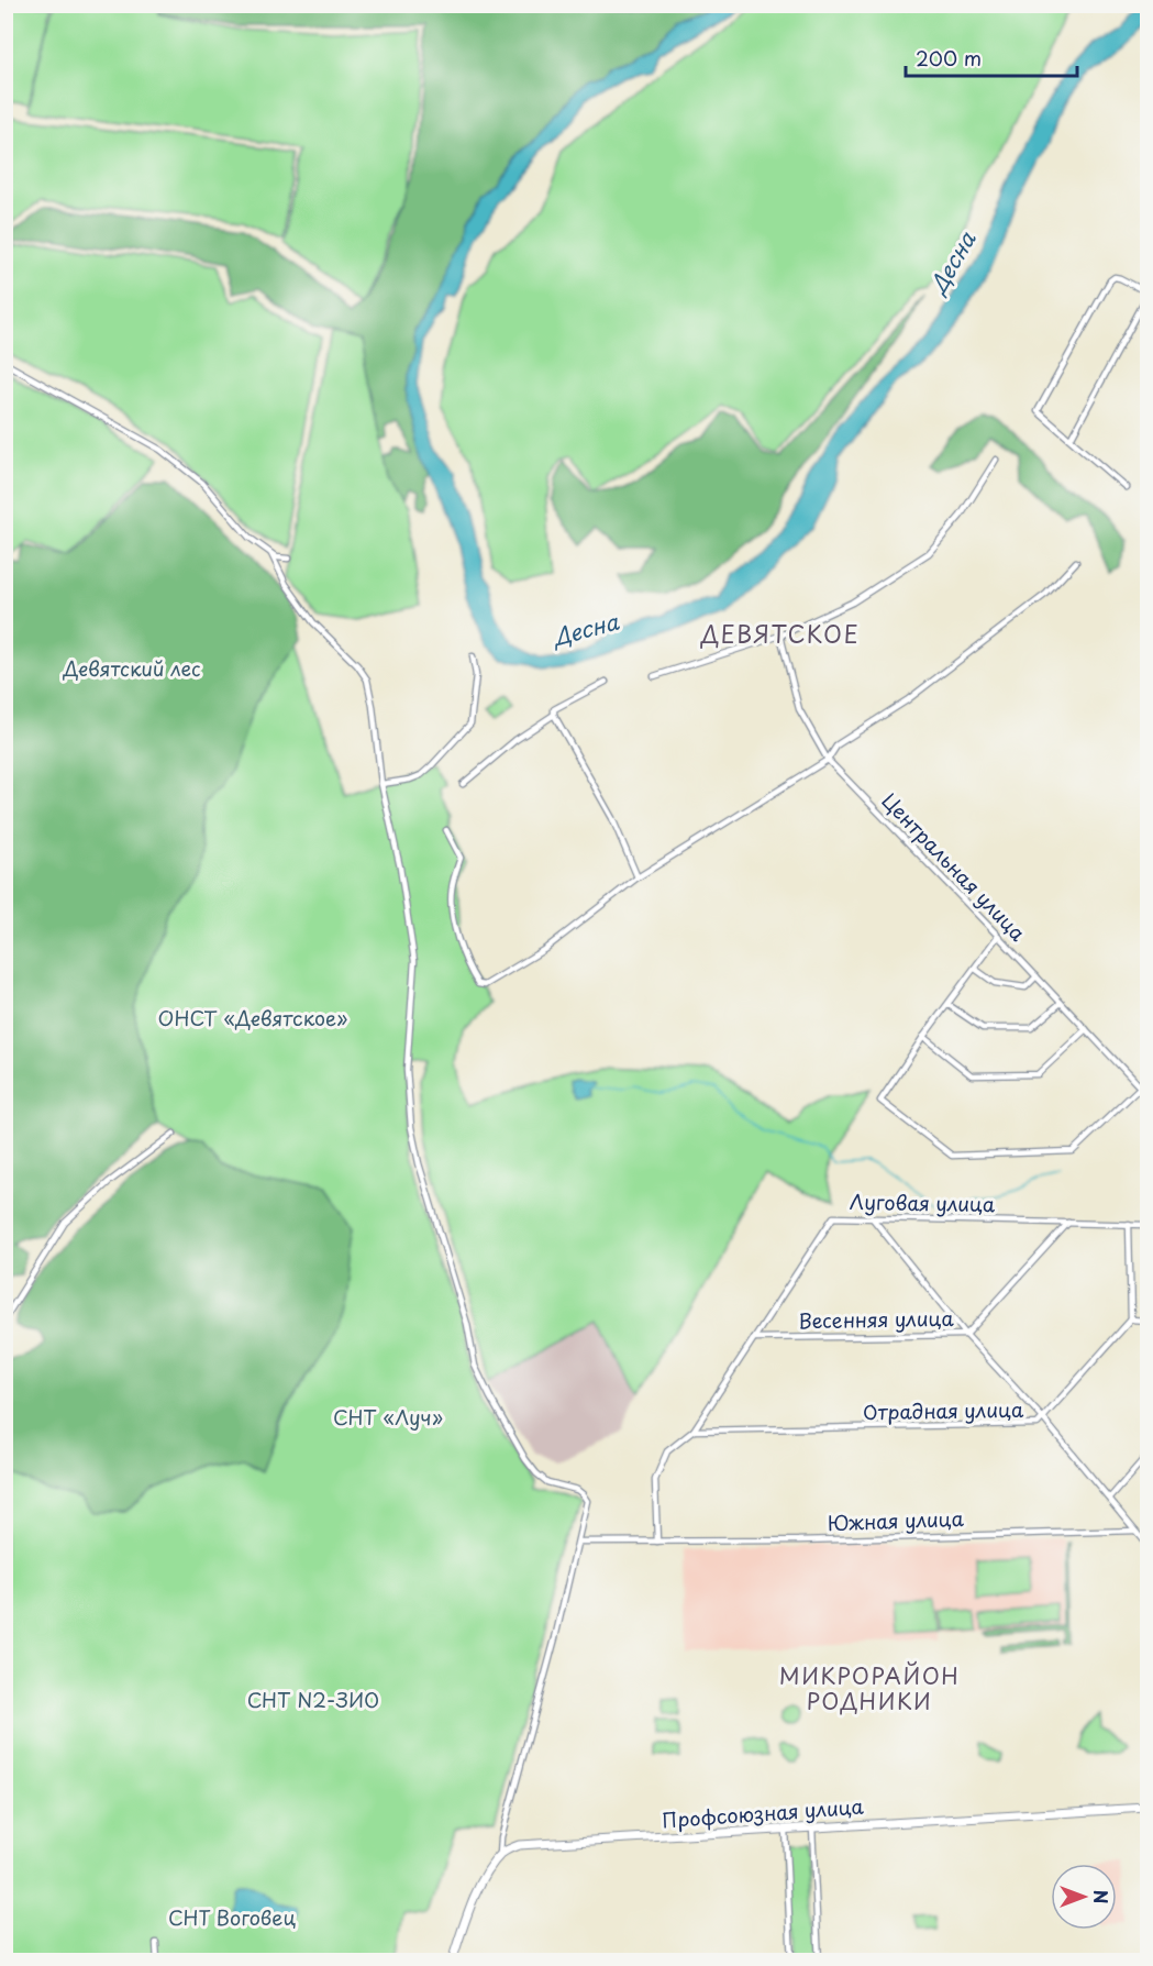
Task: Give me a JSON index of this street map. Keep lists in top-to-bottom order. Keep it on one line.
{"streets":{"main road":["Профсоюзная улица"],"street":["Центральная улица","Луговая улица","Весенняя улица","Отрадная улица","Южная улица"]},"crossings":[["Луговая улица","Весенняя улица"],["Луговая улица","Отрадная улица"],["Луговая улица","Южная улица"]],"districts":["ДЕВЯТСКОЕ","МИКРОРАЙОН РОДНИКИ"],"water":["Десна"],"parks":["Девятский лес","ОНСТ «Девятское»","СНТ «Луч»","СНТ N2-ЗИО","СНТ Воговец"],"scale_bar":"200 m","north":"right"}
